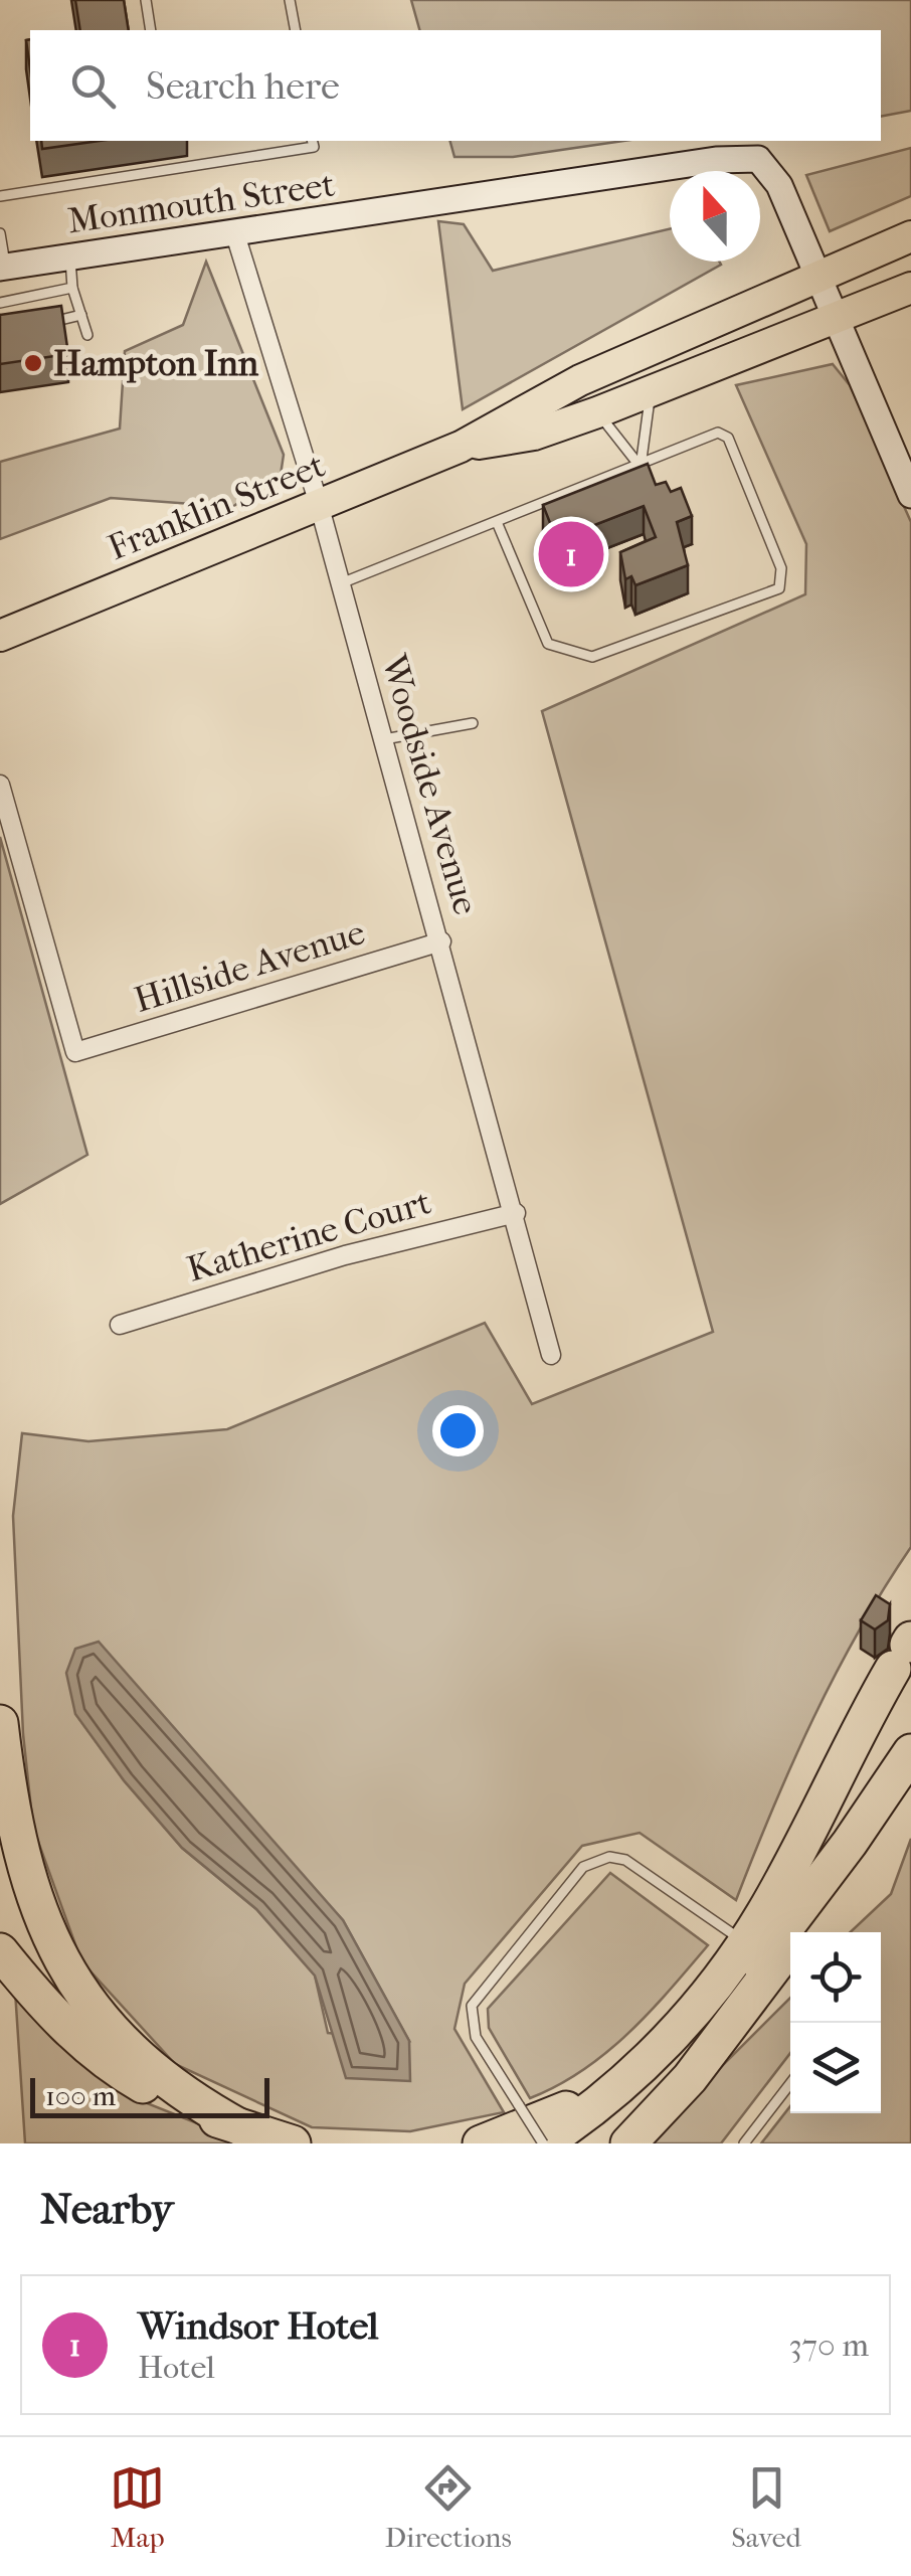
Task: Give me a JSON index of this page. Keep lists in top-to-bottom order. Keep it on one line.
{"streets":{"main road":["Franklin Street"],"street":["Monmouth Street","Woodside Avenue","Hillside Avenue","Katherine Court"]},"crossings":[["Monmouth Street","Woodside Avenue"],["Franklin Street","Woodside Avenue"],["Woodside Avenue","Hillside Avenue"],["Woodside Avenue","Katherine Court"]],"places":["Hampton Inn"],"scale_bar":"100 m","north":"top","page":{"search":"Search here","pins":"1","scale":"100 m","heading":"Nearby","list":[{"mark":"1","name":"Windsor Hotel","note":"Hotel","value":"370 m"}],"nav":["Map","Directions","Saved"]}}
